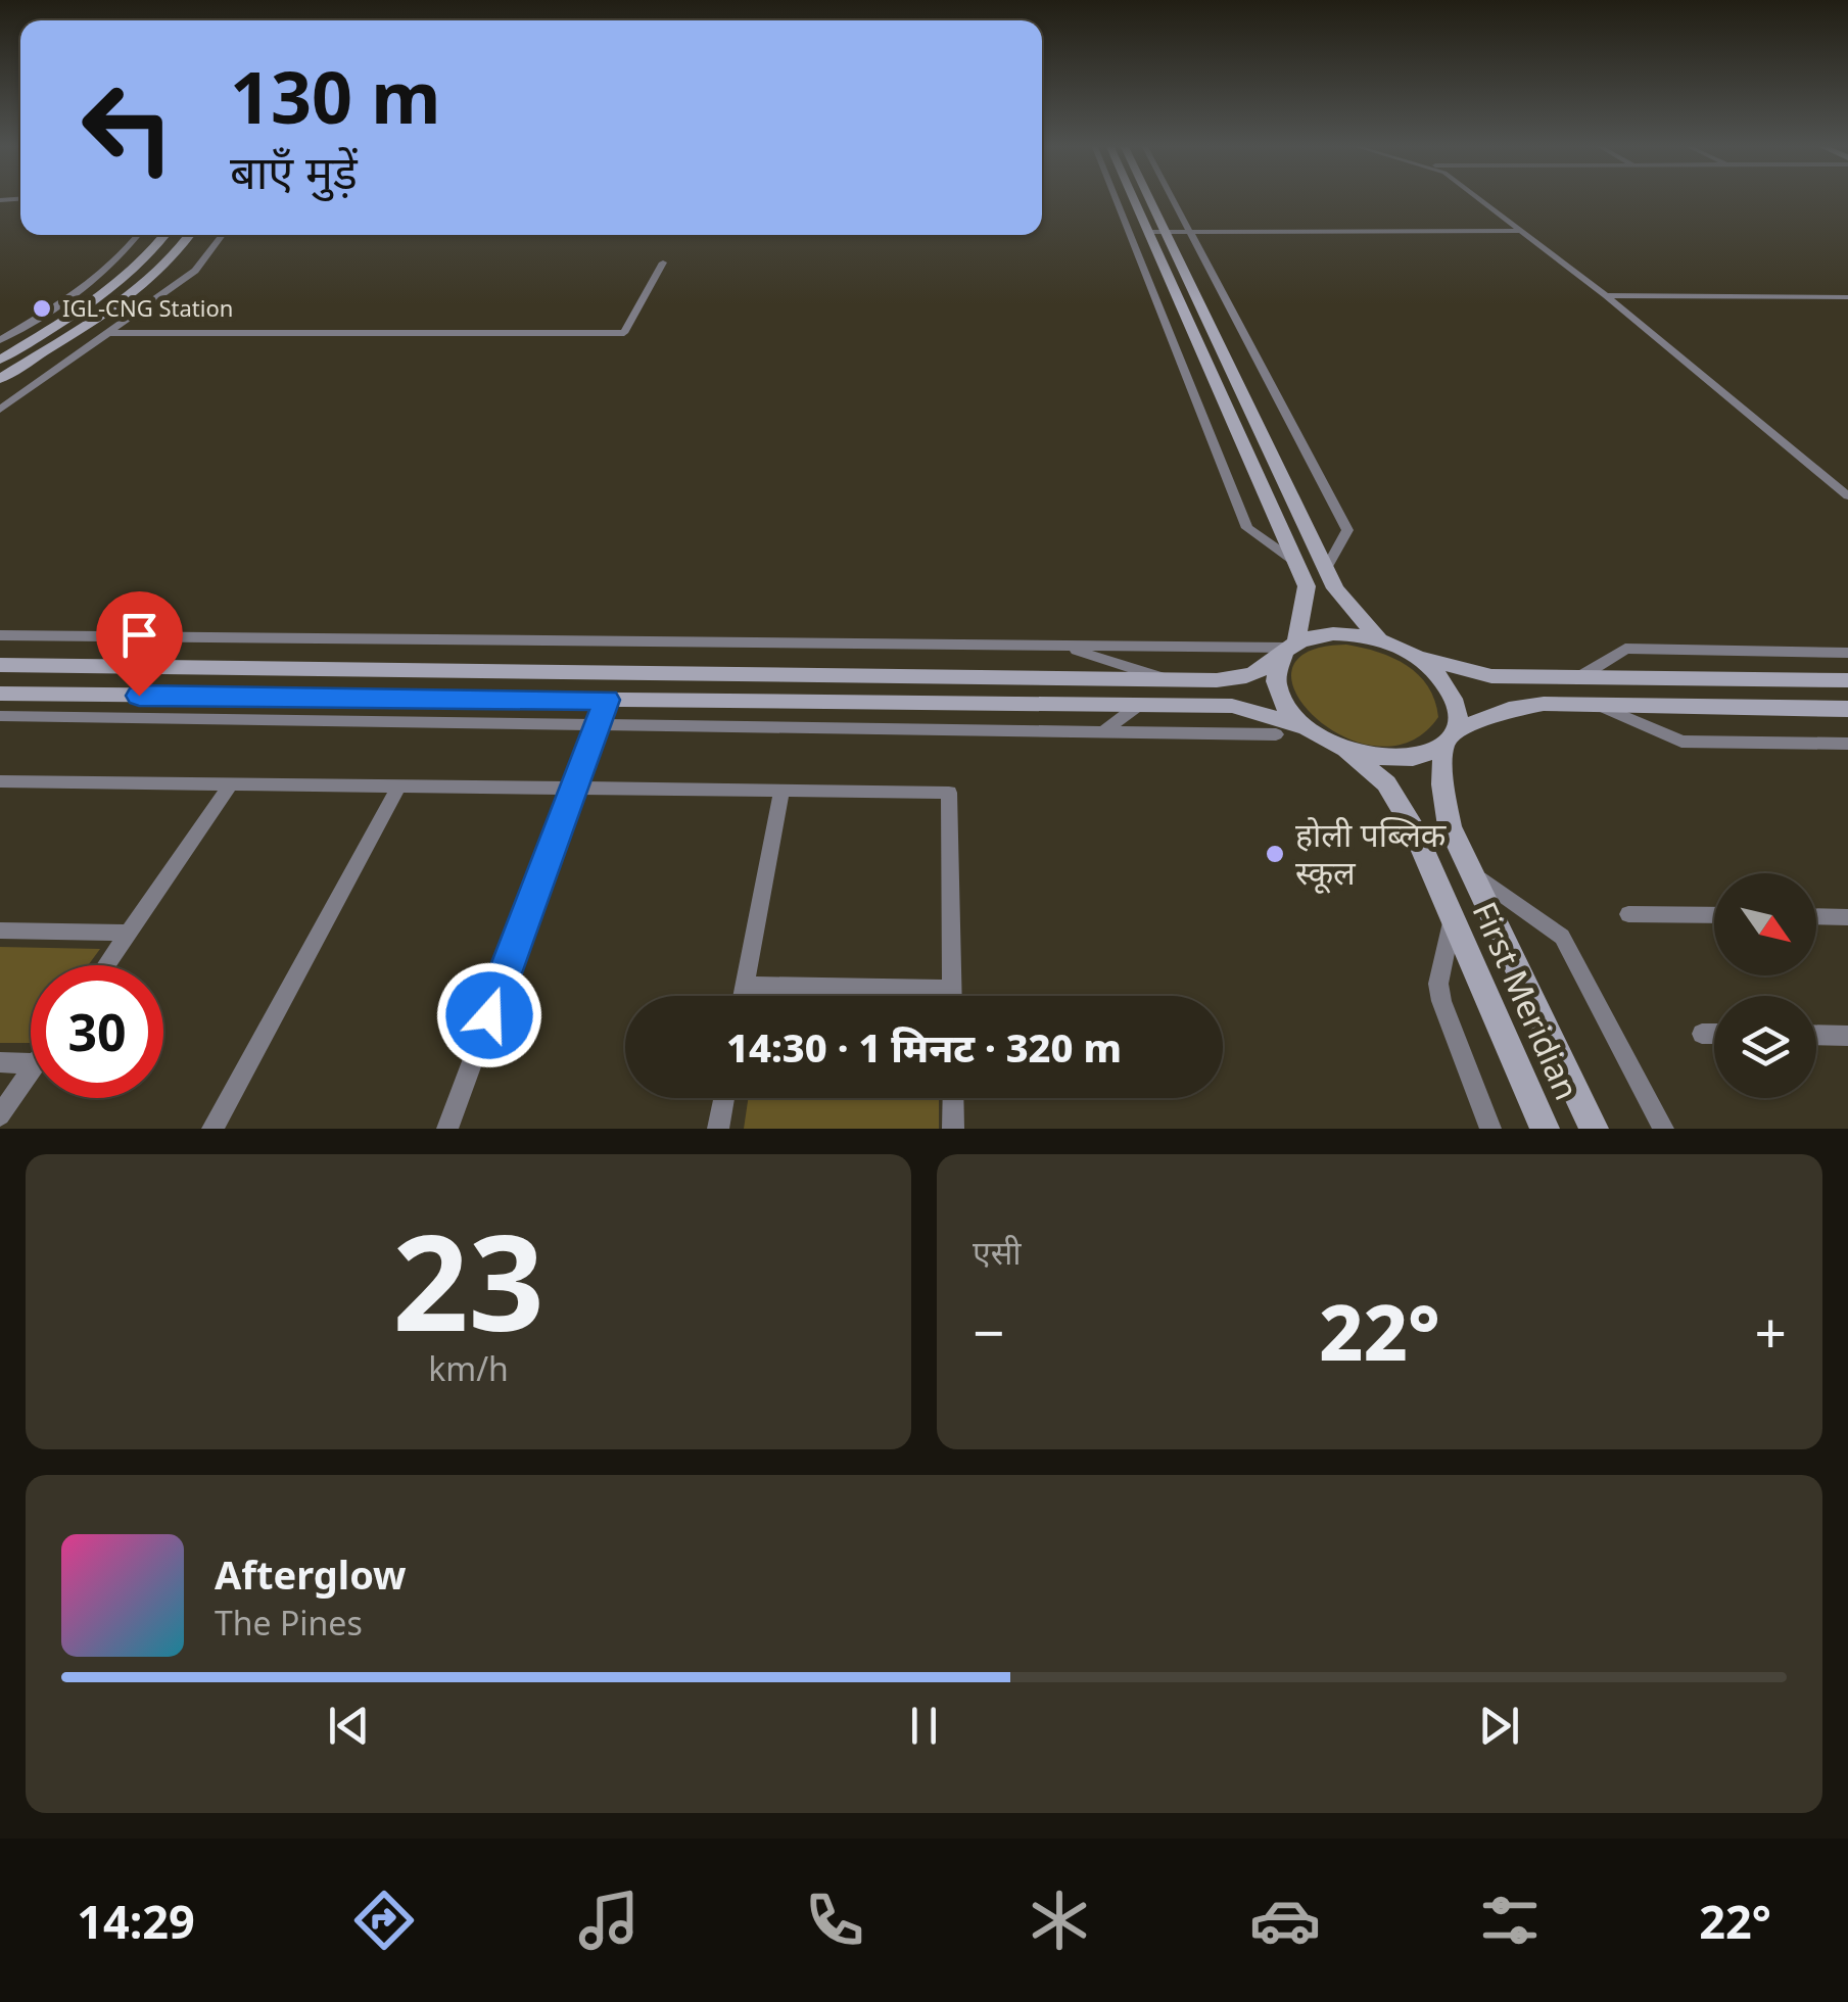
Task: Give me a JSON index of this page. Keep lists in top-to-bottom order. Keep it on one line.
{"streets":{"street":["First Meridian"]},"places":["IGL-CNG Station","होली पब्लिक स्कूल"],"north":"bottom right","page":{"turn":["130 m","बाएँ मुड़ें"],"limit":"30","trip":"14:30 · 1 मिनट · 320 m","tile":[["23","km/h"],"एसी"],"heat":["−","22°","+"],"song":["Afterglow","The Pines"],"tabs":["14:29","22°"]}}
